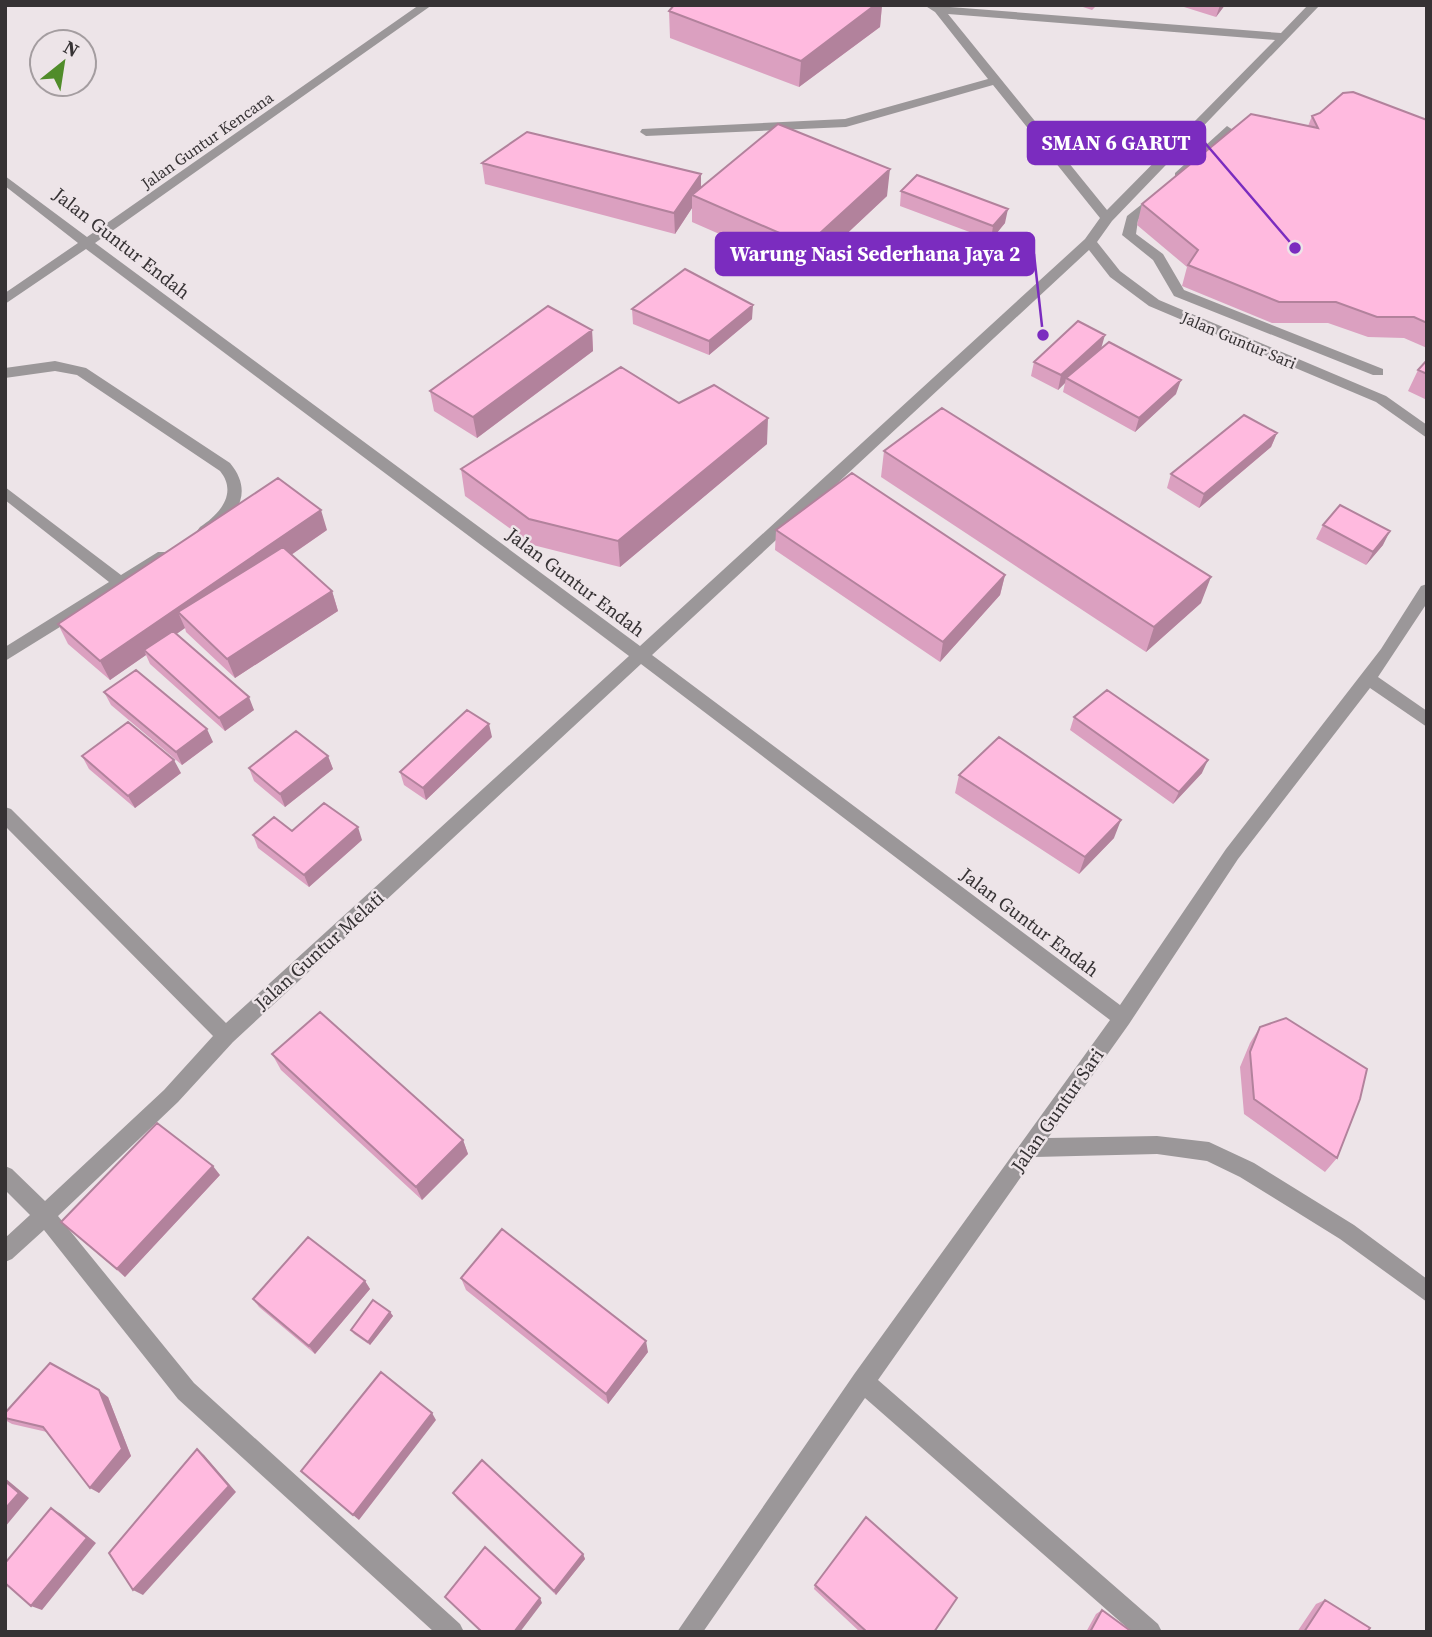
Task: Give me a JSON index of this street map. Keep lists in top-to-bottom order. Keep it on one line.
{"streets":{"street":["Jalan Guntur Kencana","Jalan Guntur Endah","Jalan Guntur Sari","Jalan Guntur Melati"]},"crossings":[["Jalan Guntur Kencana","Jalan Guntur Endah"],["Jalan Guntur Endah","Jalan Guntur Sari"],["Jalan Guntur Endah","Jalan Guntur Melati"],["Jalan Guntur Sari","Jalan Guntur Melati"]],"places":["SMAN 6 GARUT","Warung Nasi Sederhana Jaya 2"],"north":"top right"}
